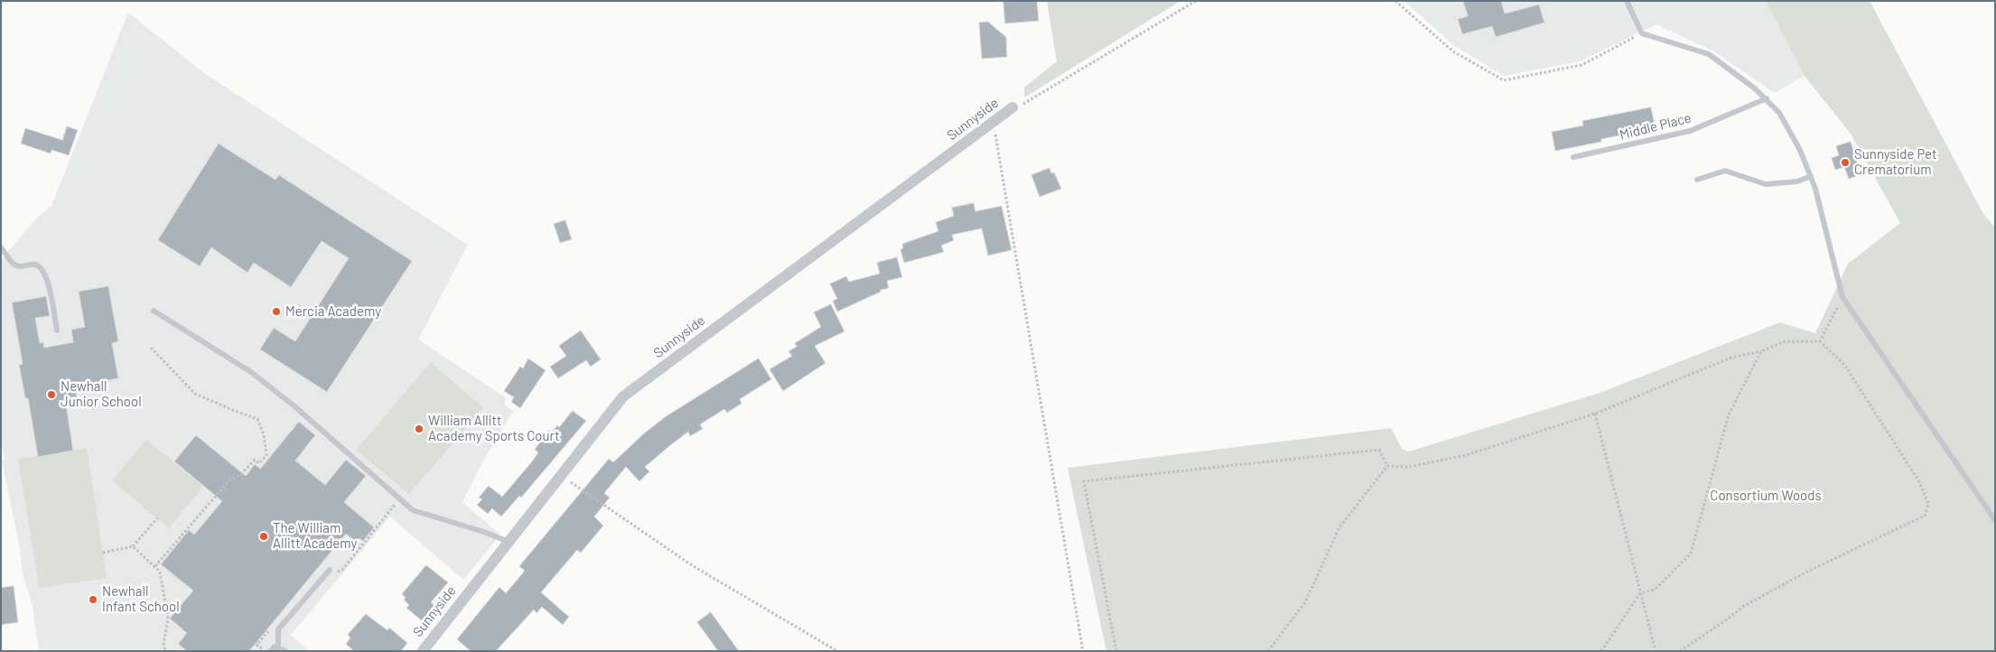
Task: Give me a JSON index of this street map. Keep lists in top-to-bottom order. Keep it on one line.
{"streets":{"street":["Sunnyside"],"lane":["Middle Place"]},"parks":["Consortium Woods"],"places":["Sunnyside Pet Crematorium","Mercia Academy","Newhall Junior School","William Allitt Academy Sports Court","The William Allitt Academy","Newhall Infant School"]}
